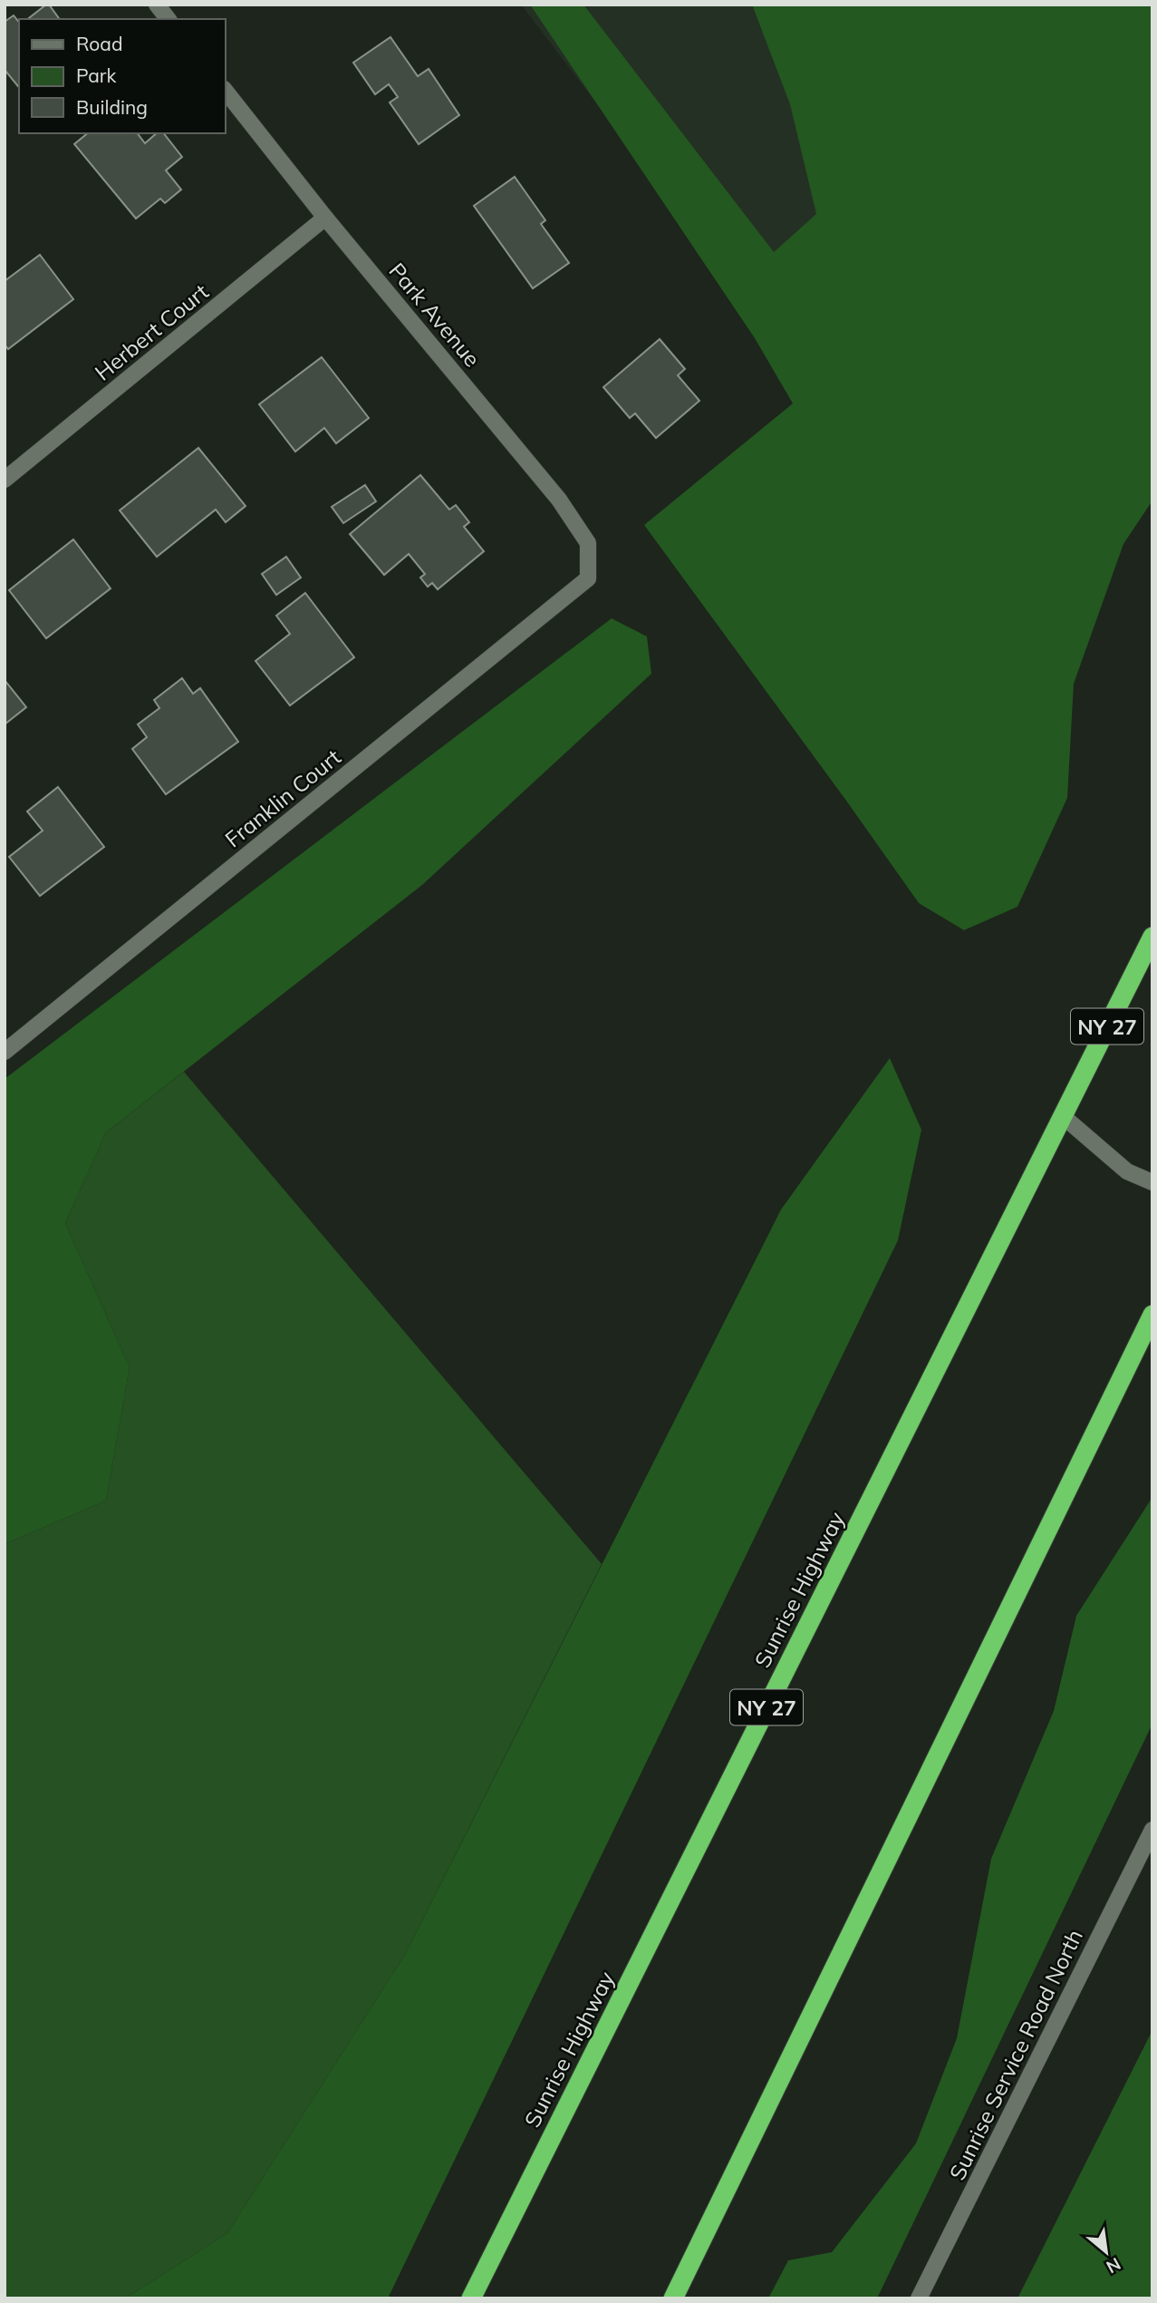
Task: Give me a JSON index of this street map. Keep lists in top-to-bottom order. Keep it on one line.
{"streets":{"highway":["NY 27","Sunrise Highway"],"street":["Park Avenue","Herbert Court","Franklin Court","Sunrise Service Road North"]},"crossings":[["Park Avenue","Herbert Court"],["Park Avenue","Franklin Court"]],"legend":["Road","Park","Building"],"north":"bottom right"}
